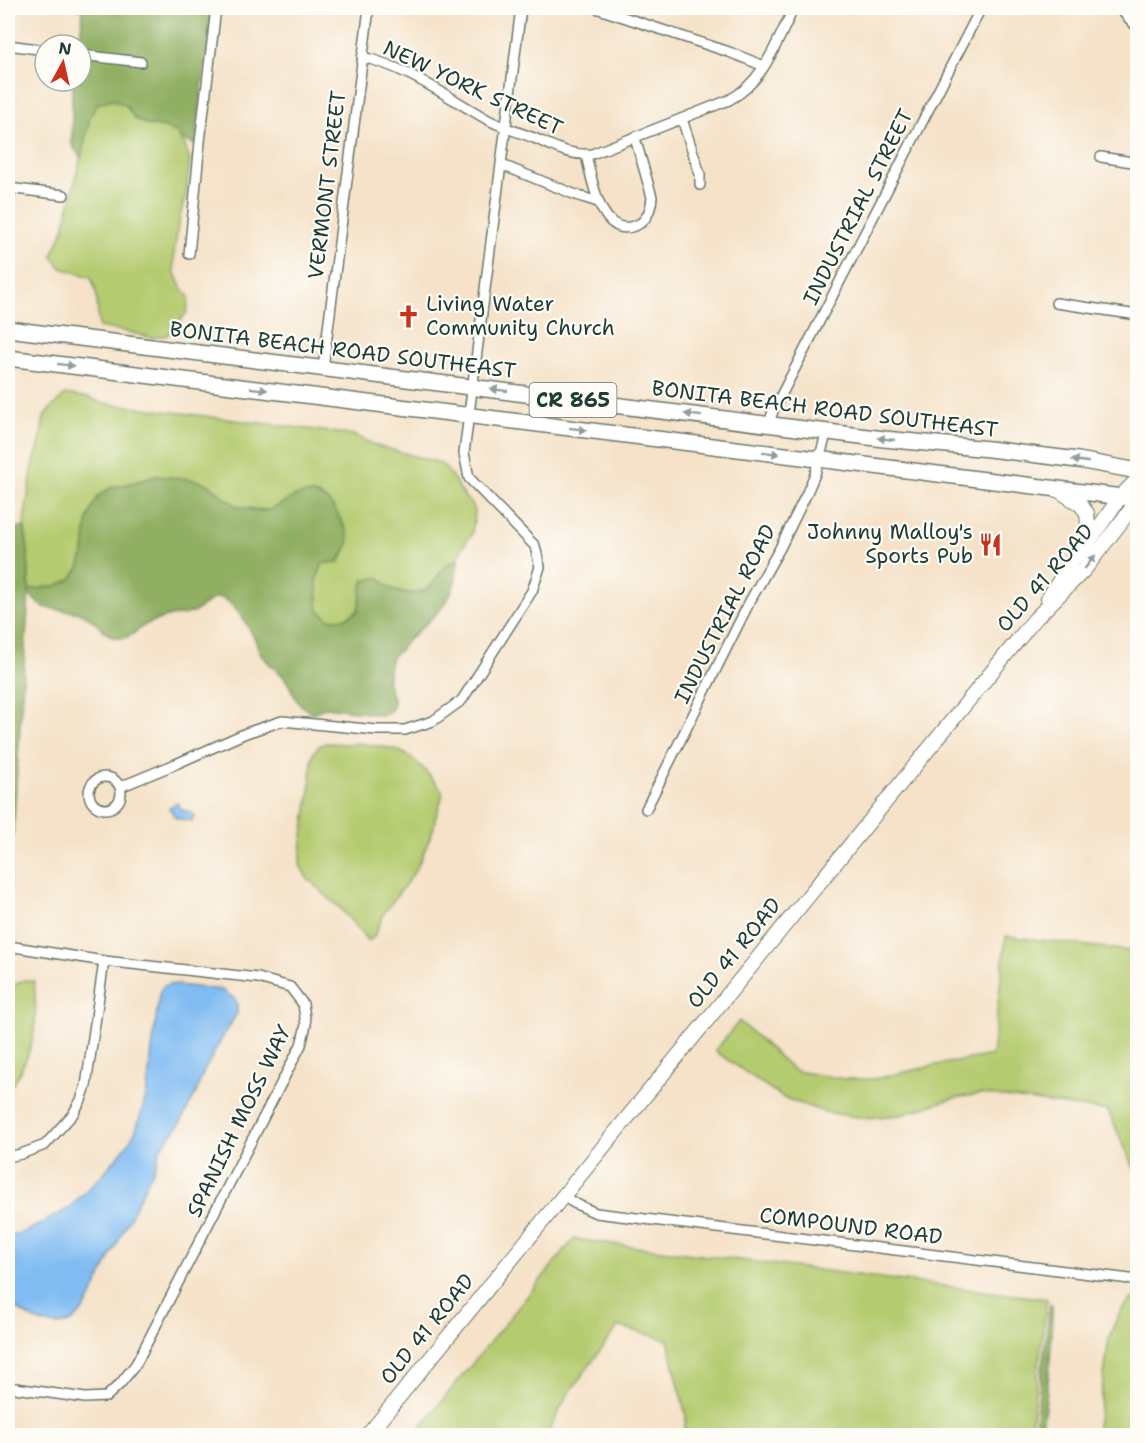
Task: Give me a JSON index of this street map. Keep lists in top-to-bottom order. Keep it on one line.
{"streets":{"main road":["BONITA BEACH ROAD SOUTHEAST","CR 865"],"street":["NEW YORK STREET","VERMONT STREET","INDUSTRIAL STREET","OLD 41 ROAD","INDUSTRIAL ROAD","SPANISH MOSS WAY","COMPOUND ROAD"]},"crossings":[["NEW YORK STREET","VERMONT STREET"],["VERMONT STREET","BONITA BEACH ROAD SOUTHEAST"],["INDUSTRIAL STREET","BONITA BEACH ROAD SOUTHEAST"],["BONITA BEACH ROAD SOUTHEAST","INDUSTRIAL ROAD"],["CR 865","OLD 41 ROAD"],["CR 865","INDUSTRIAL ROAD"],["OLD 41 ROAD","COMPOUND ROAD"]],"places":{"church":["Living Water Community Church"],"restaurant":["Johnny Malloy's Sports Pub"]},"north":"top"}
